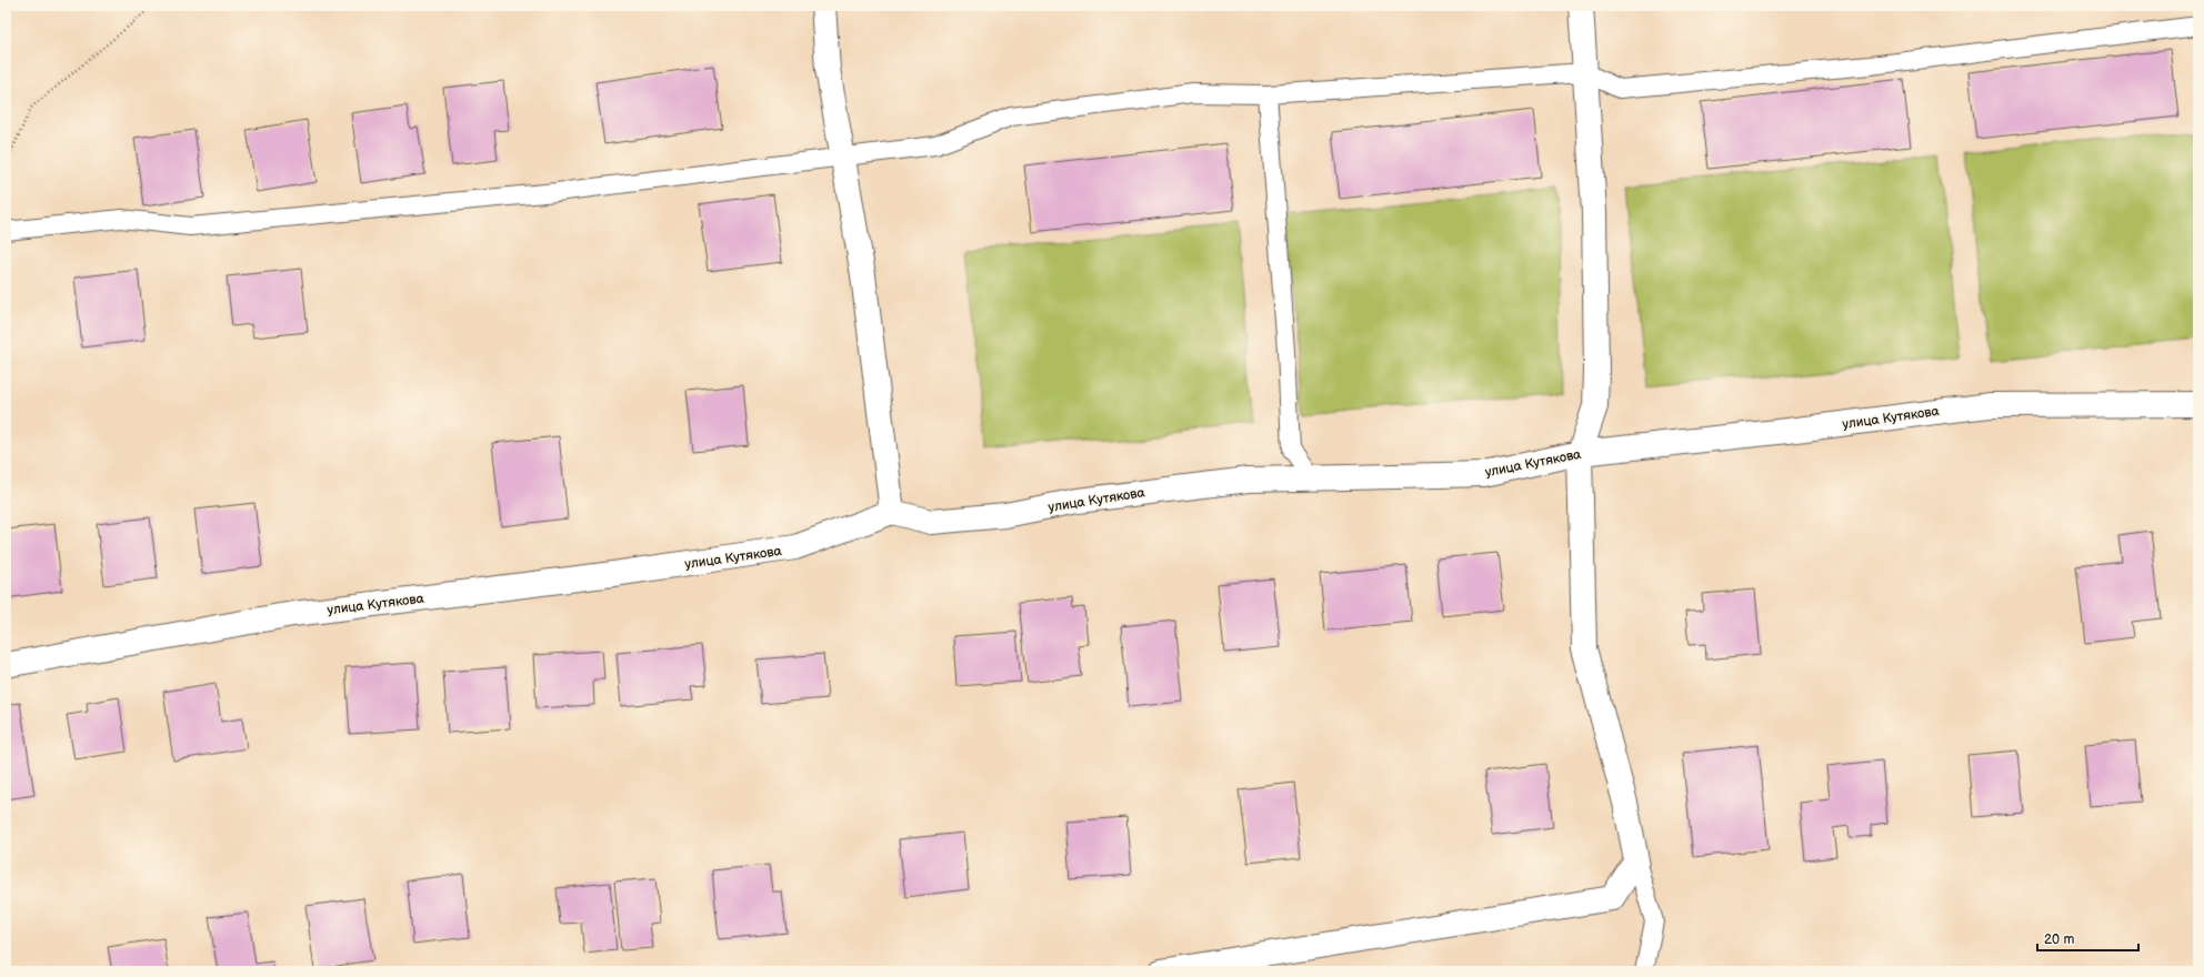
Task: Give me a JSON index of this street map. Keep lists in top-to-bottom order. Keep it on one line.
{"streets":{"street":["улица Кутякова"]},"scale_bar":"20 m"}
